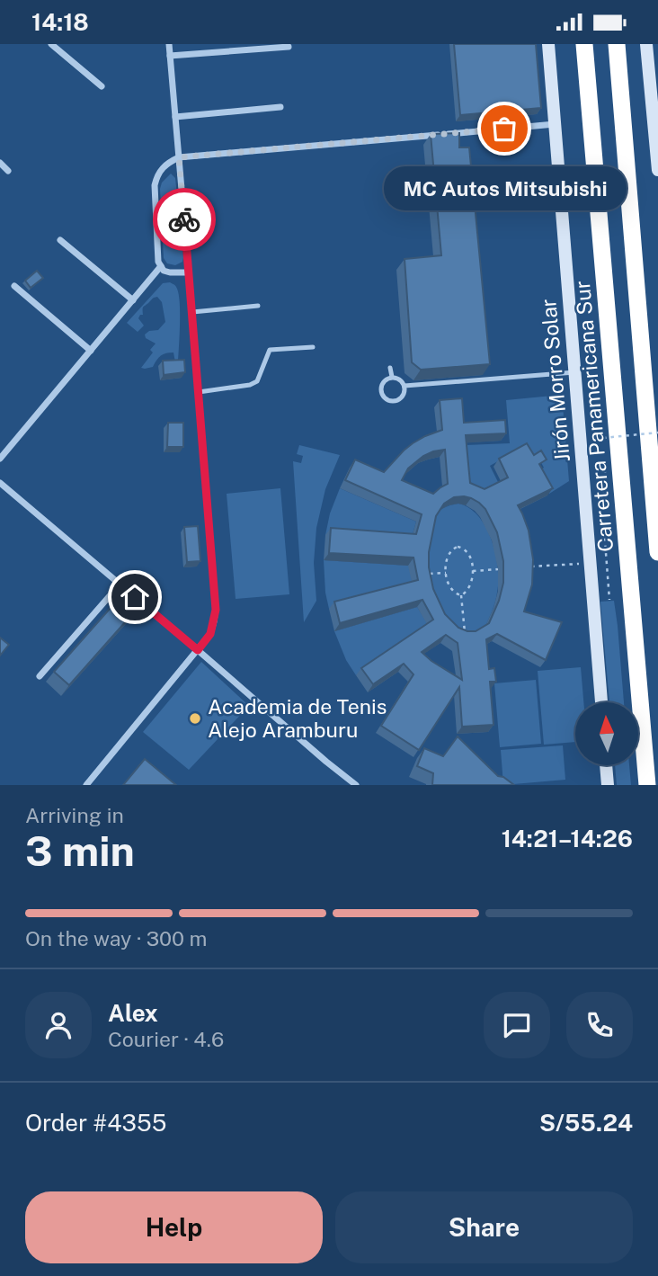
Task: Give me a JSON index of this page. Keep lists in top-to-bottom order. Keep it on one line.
{"streets":{"highway":["Carretera Panamericana Sur"],"street":["Jirón Morro Solar"]},"places":["MC Autos Mitsubishi","Academia de Tenis Alejo Aramburu"],"north":"top","page":{"status":"14:18","bubble":"MC Autos Mitsubishi","heading":["3 min","Arriving in","14:21–14:26"],"panel":["Alex","Courier · 4.6","Order #4355","S/55.24"],"bar":"On the way · 300 m","buttons":["Help","Share"]}}
